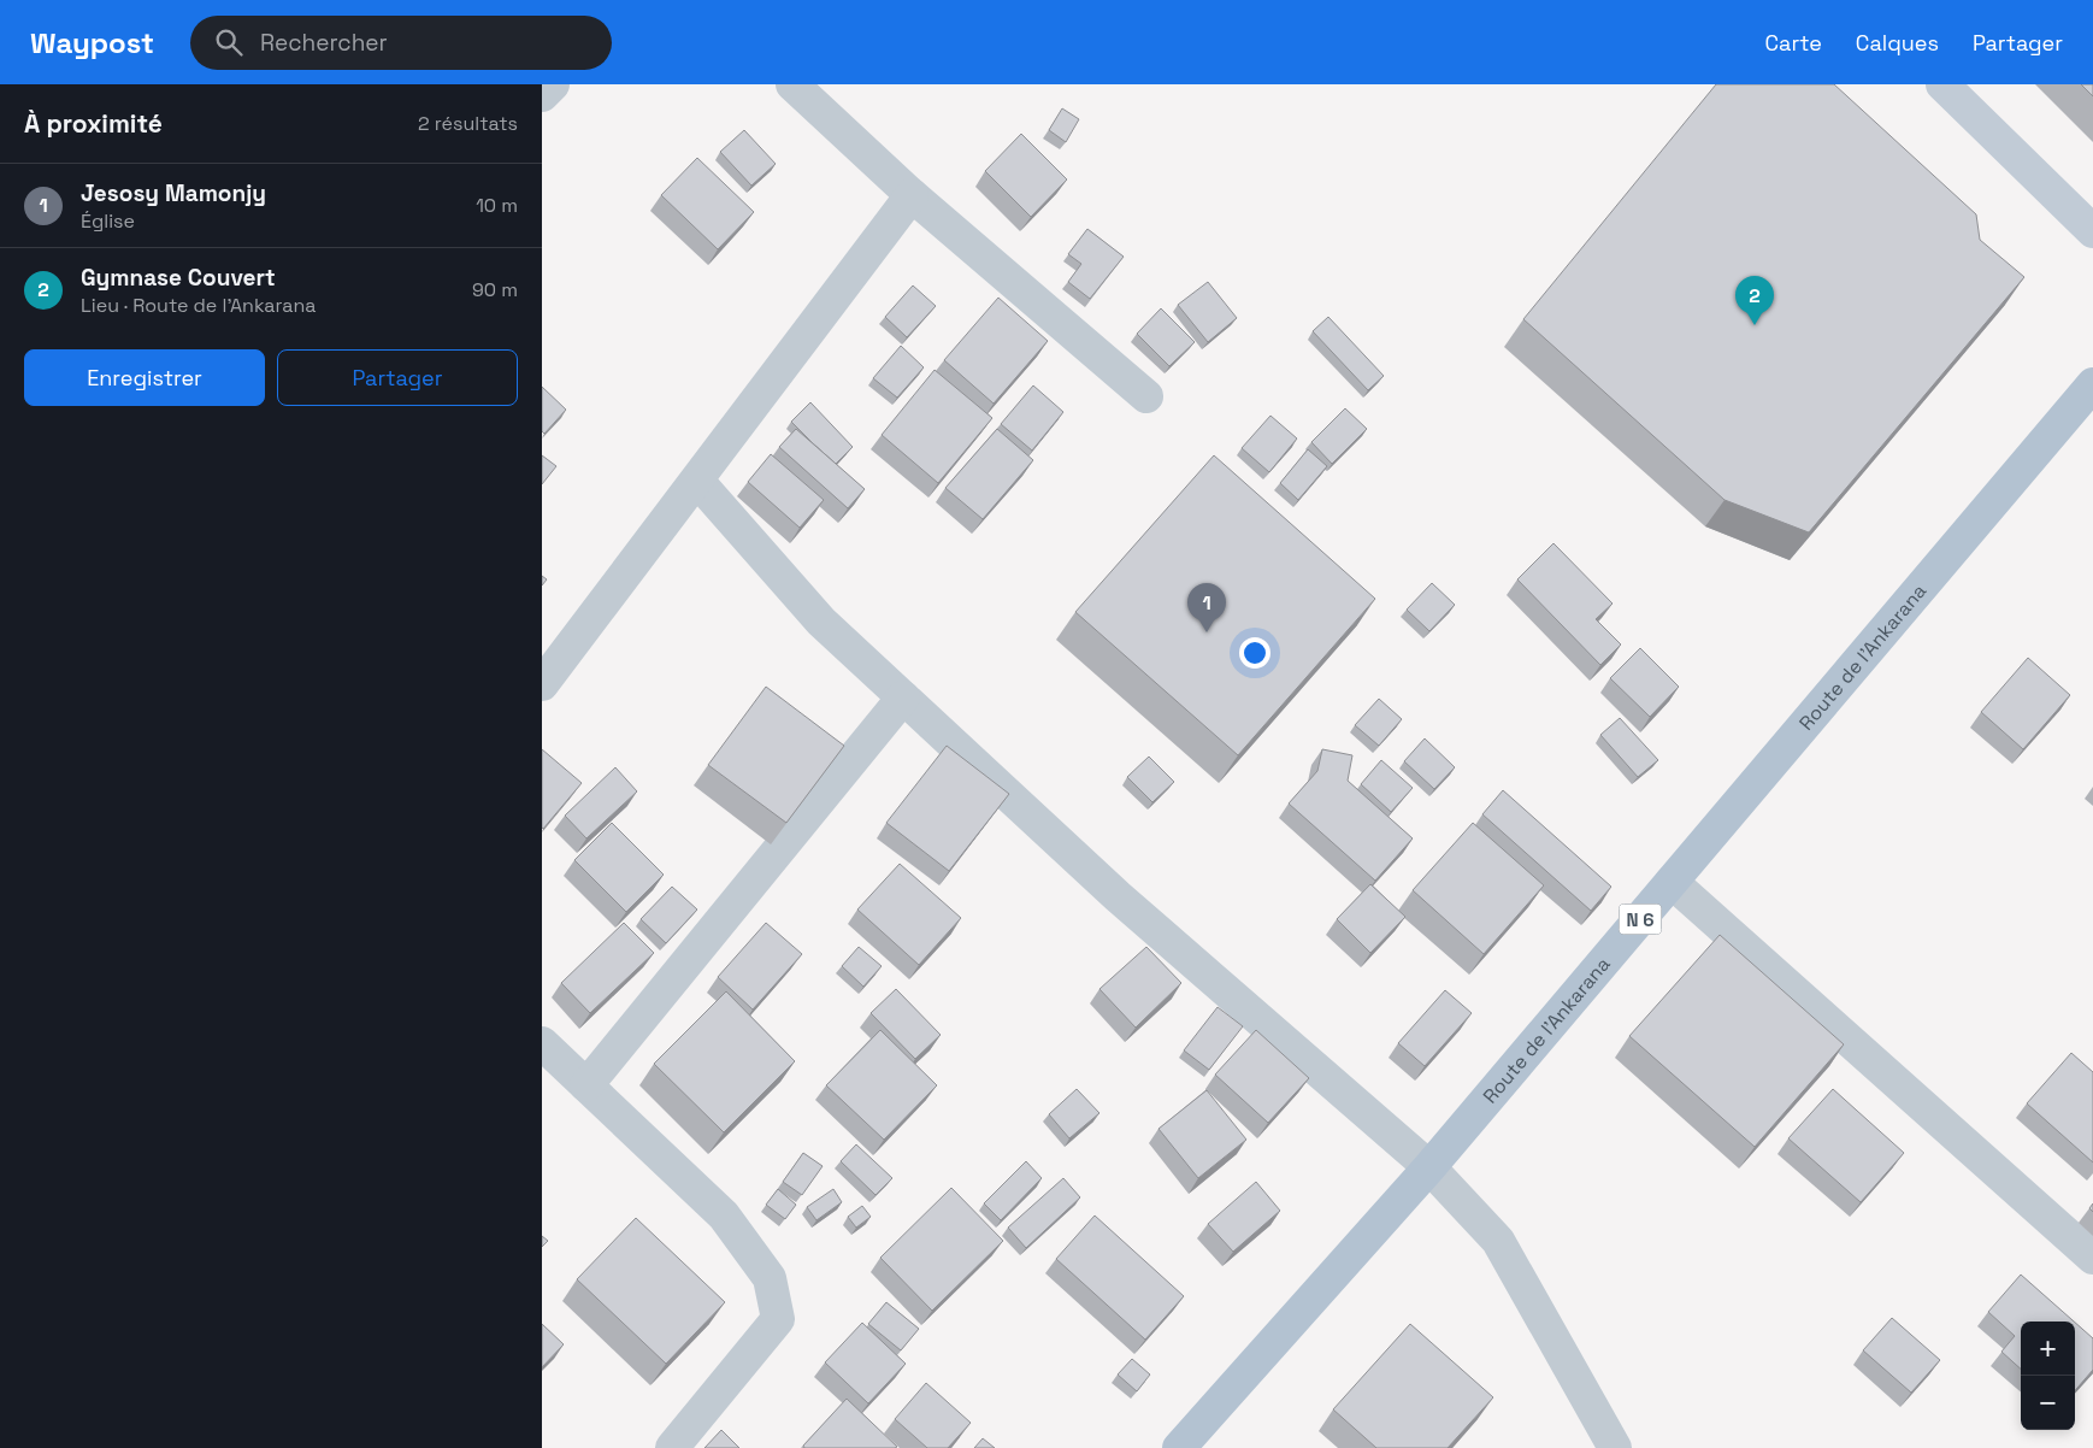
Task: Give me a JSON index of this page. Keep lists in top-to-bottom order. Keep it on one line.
{"streets":{"main road":["Route de l'Ankarana","N 6"]},"page":{"header":"Waypost","search":"Rechercher","nav":["Carte","Calques","Partager"],"heading":["À proximité","2 résultats"],"list":[{"mark":"1","name":"Jesosy Mamonjy","note":"Église","value":"10 m"},{"mark":"2","name":"Gymnase Couvert","note":"Lieu · Route de l'Ankarana","value":"90 m"}],"pins":["2","1"],"buttons":["Enregistrer","Partager"],"map_buttons":["+","−"]}}
